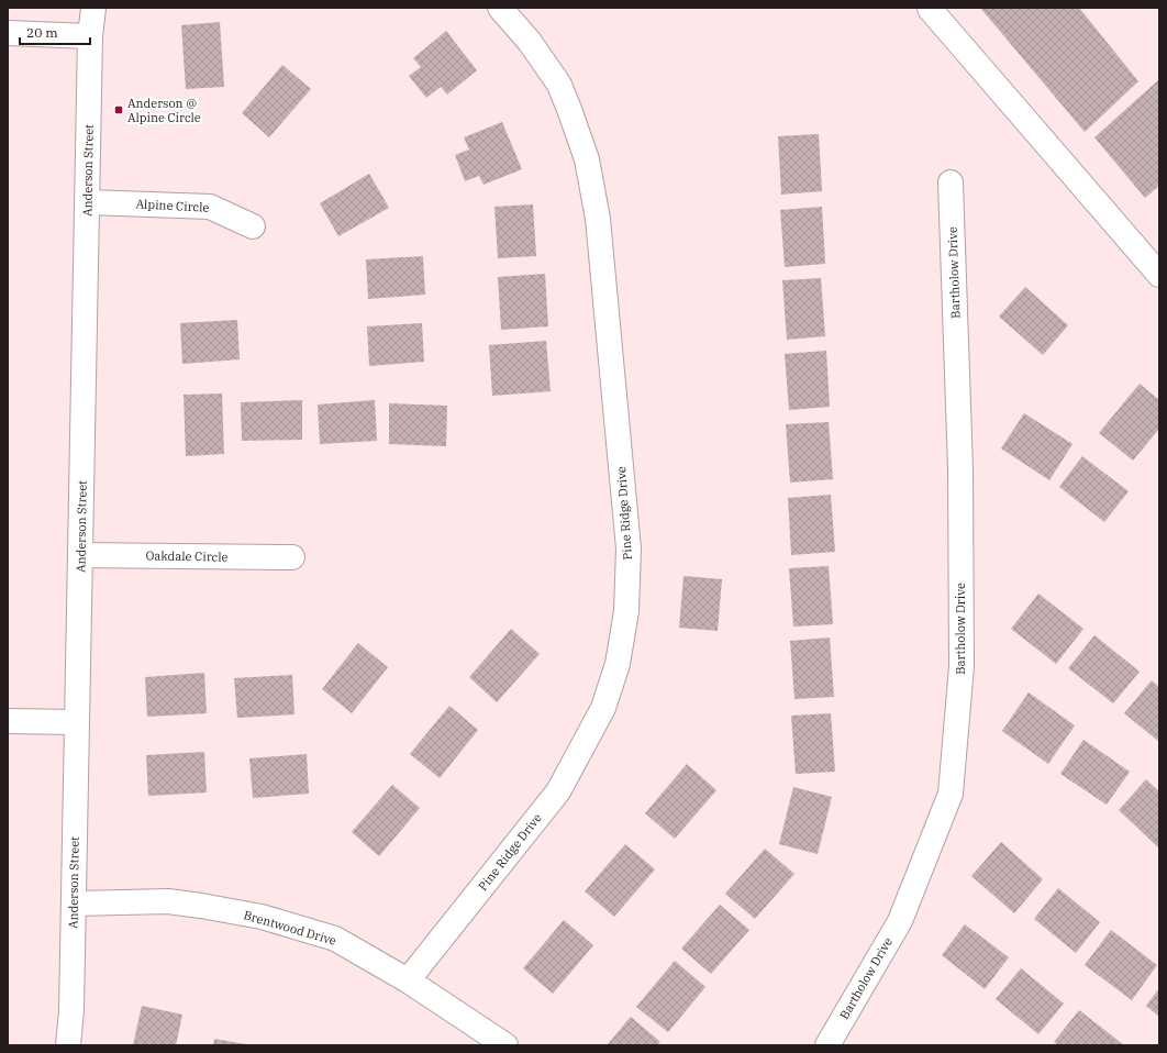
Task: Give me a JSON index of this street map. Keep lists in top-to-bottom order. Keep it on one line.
{"streets":{"street":["Anderson Street","Alpine Circle","Bartholow Drive","Pine Ridge Drive","Oakdale Circle","Brentwood Drive"]},"crossings":[["Anderson Street","Alpine Circle"],["Anderson Street","Oakdale Circle"],["Anderson Street","Brentwood Drive"],["Pine Ridge Drive","Brentwood Drive"]],"places":{"transit":["Anderson @ Alpine Circle"]},"scale_bar":"20 m"}
